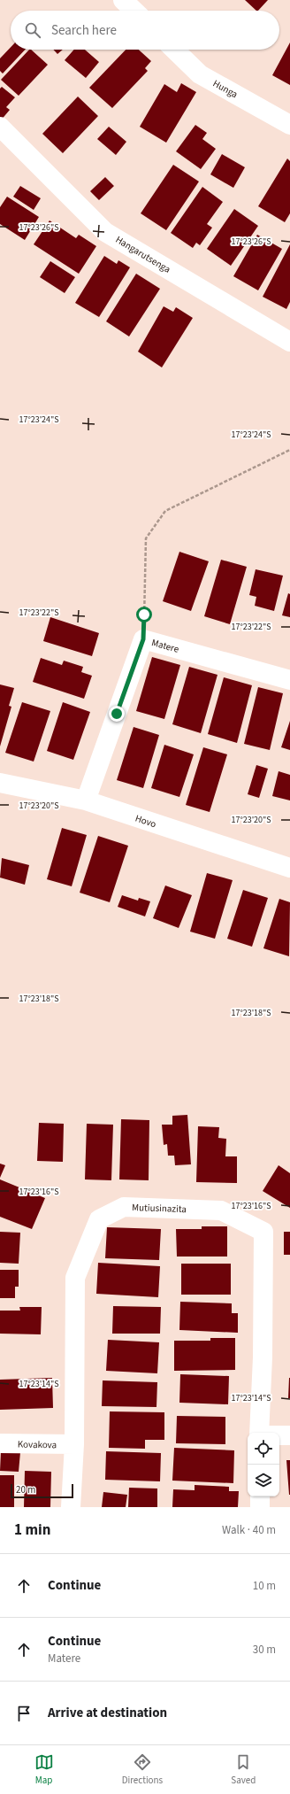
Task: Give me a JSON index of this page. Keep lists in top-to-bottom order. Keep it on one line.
{"streets":{"street":["Hunga","Hangarutsenga","Matere","Hovo","Mutiusinazita","Kovakova"]},"crossings":[["Matere","Hovo"],["Mutiusinazita","Kovakova"]],"scale_bar":"20 m","page":{"search":"Search here","scale":"20 m","heading":["1 min","Walk · 40 m"],"list":[["Continue","10 m"],["Continue","Matere","30 m"],"Arrive at destination"],"nav":["Map","Directions","Saved"]},"coordinates":["17°23'26\"S","17°23'24\"S","17°23'22\"S","17°23'20\"S","17°23'18\"S","17°23'16\"S","17°23'14\"S"]}
